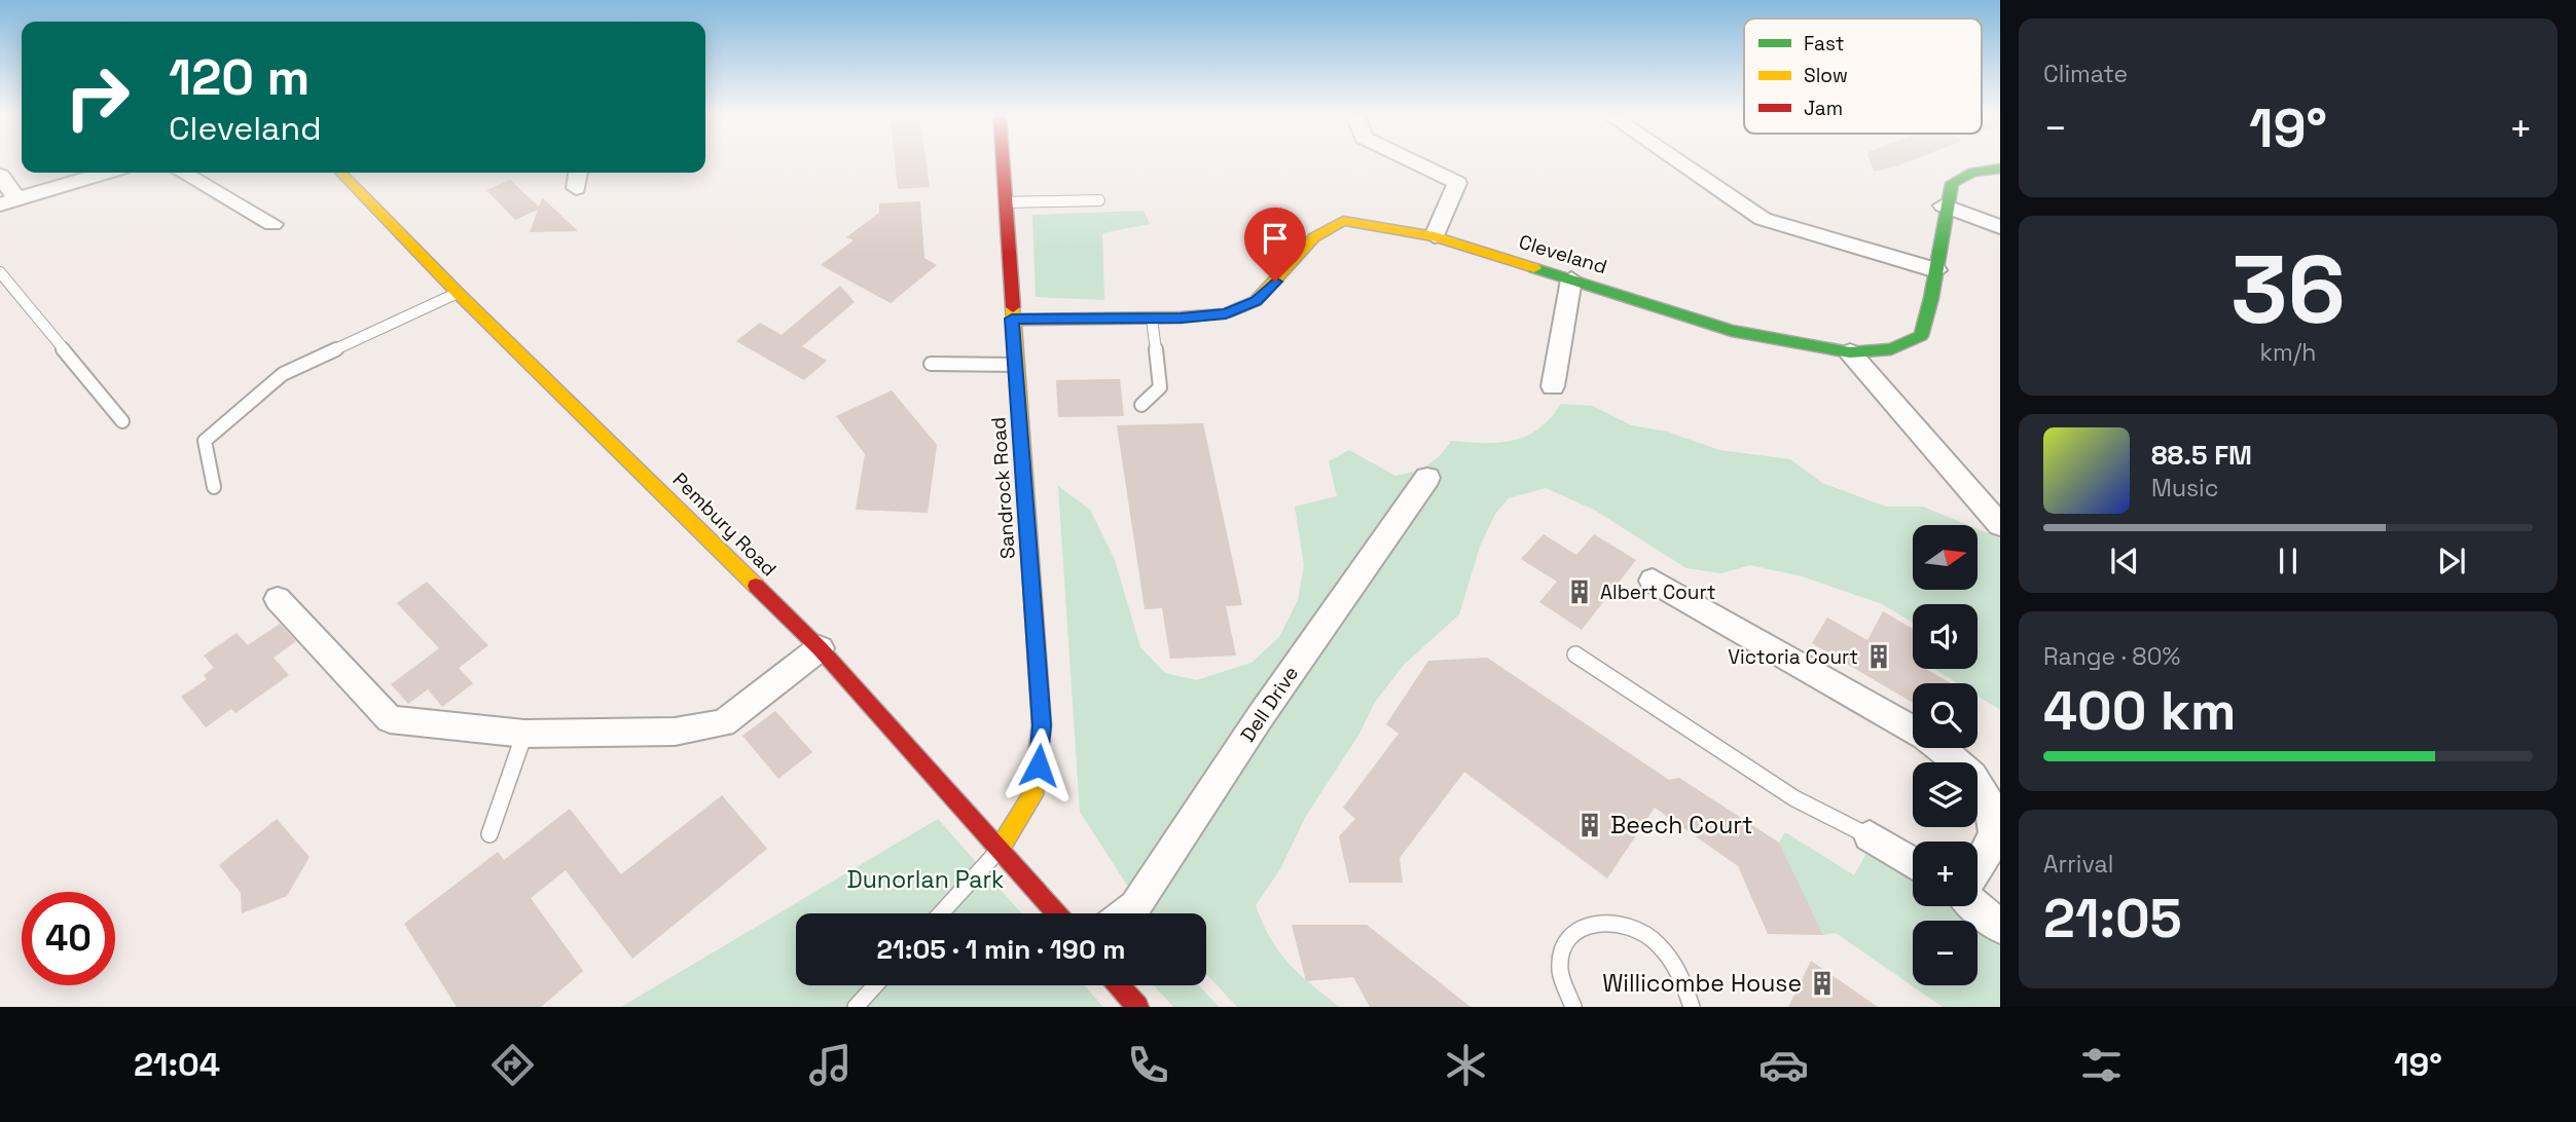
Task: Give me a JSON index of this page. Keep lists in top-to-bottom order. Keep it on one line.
{"streets":{"street":["Cleveland","Sandrock Road","Pembury Road","Dell Drive"]},"crossings":[["Cleveland","Sandrock Road"],["Sandrock Road","Pembury Road"]],"parks":["Dunorlan Park"],"places":{"building":["Albert Court","Victoria Court","Beech Court","Willicombe House"]},"legend":["Fast","Slow","Jam"],"north":"right","page":{"tile":["Climate",["36","km/h"],["Range · 80%","400 km"],["Arrival","21:05"]],"turn":["120 m","Cleveland"],"heat":["−","19°","+"],"song":["88.5 FM","Music"],"map_buttons":["+","−"],"limit":"40","trip":"21:05 · 1 min · 190 m","tabs":["21:04","19°"]}}
